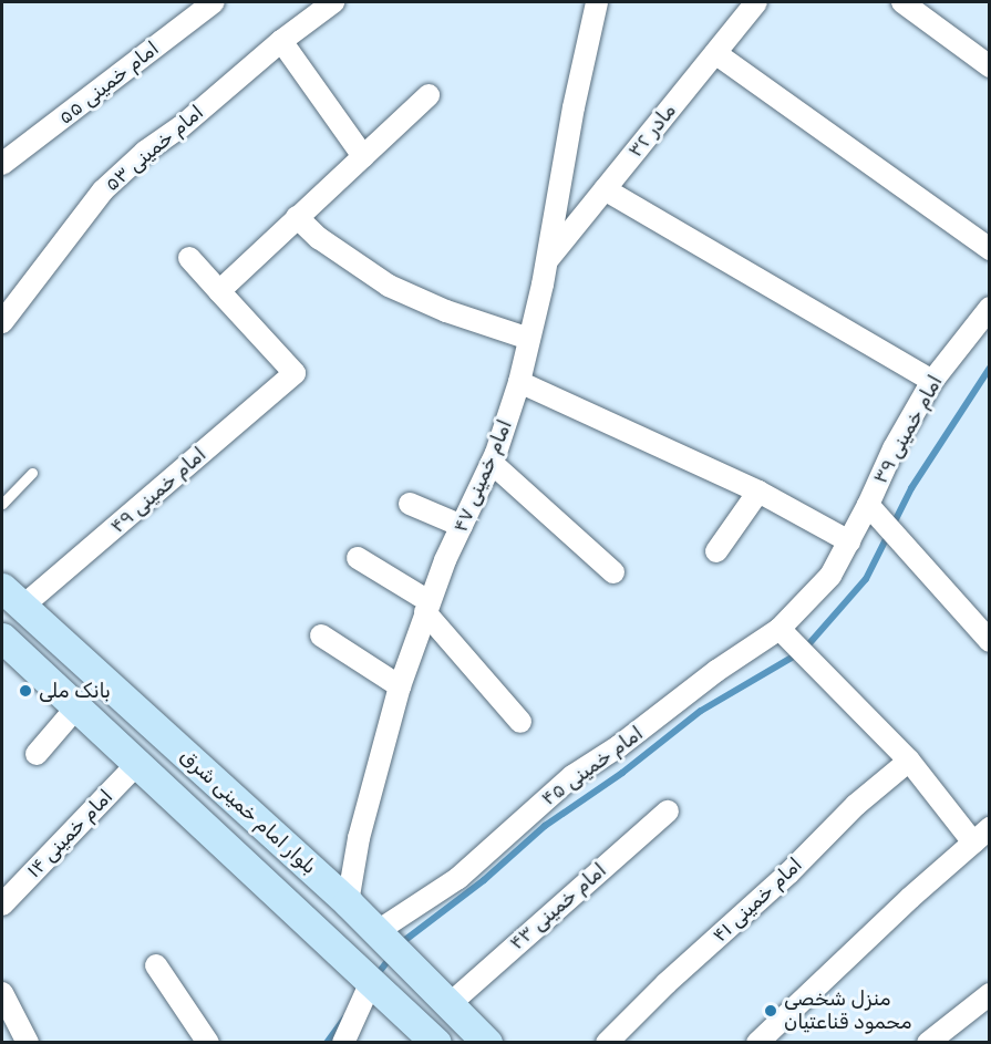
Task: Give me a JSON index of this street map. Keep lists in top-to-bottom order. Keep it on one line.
{"streets":{"main road":["بلوار امام خمینی شرق"],"street":["امام خمینی ۵۵","مادر ۳۲","امام خمینی ۵۳","امام خمینی ۳۹","امام خمینی ۴۷","امام خمینی ۴۹","امام خمینی ۴۵","امام خمینی ۱۴","امام خمینی ۴۱","امام خمینی ۴۳"]},"crossings":[["مادر ۳۲","امام خمینی ۴۷"],["امام خمینی ۳۹","امام خمینی ۴۵"],["امام خمینی ۴۷","بلوار امام خمینی شرق"],["امام خمینی ۴۹","بلوار امام خمینی شرق"],["امام خمینی ۴۵","بلوار امام خمینی شرق"],["بلوار امام خمینی شرق","امام خمینی ۱۴"],["بلوار امام خمینی شرق","امام خمینی ۴۳"]],"places":["بانک ملی","منزل شخصی محمود قناعتیان"]}
